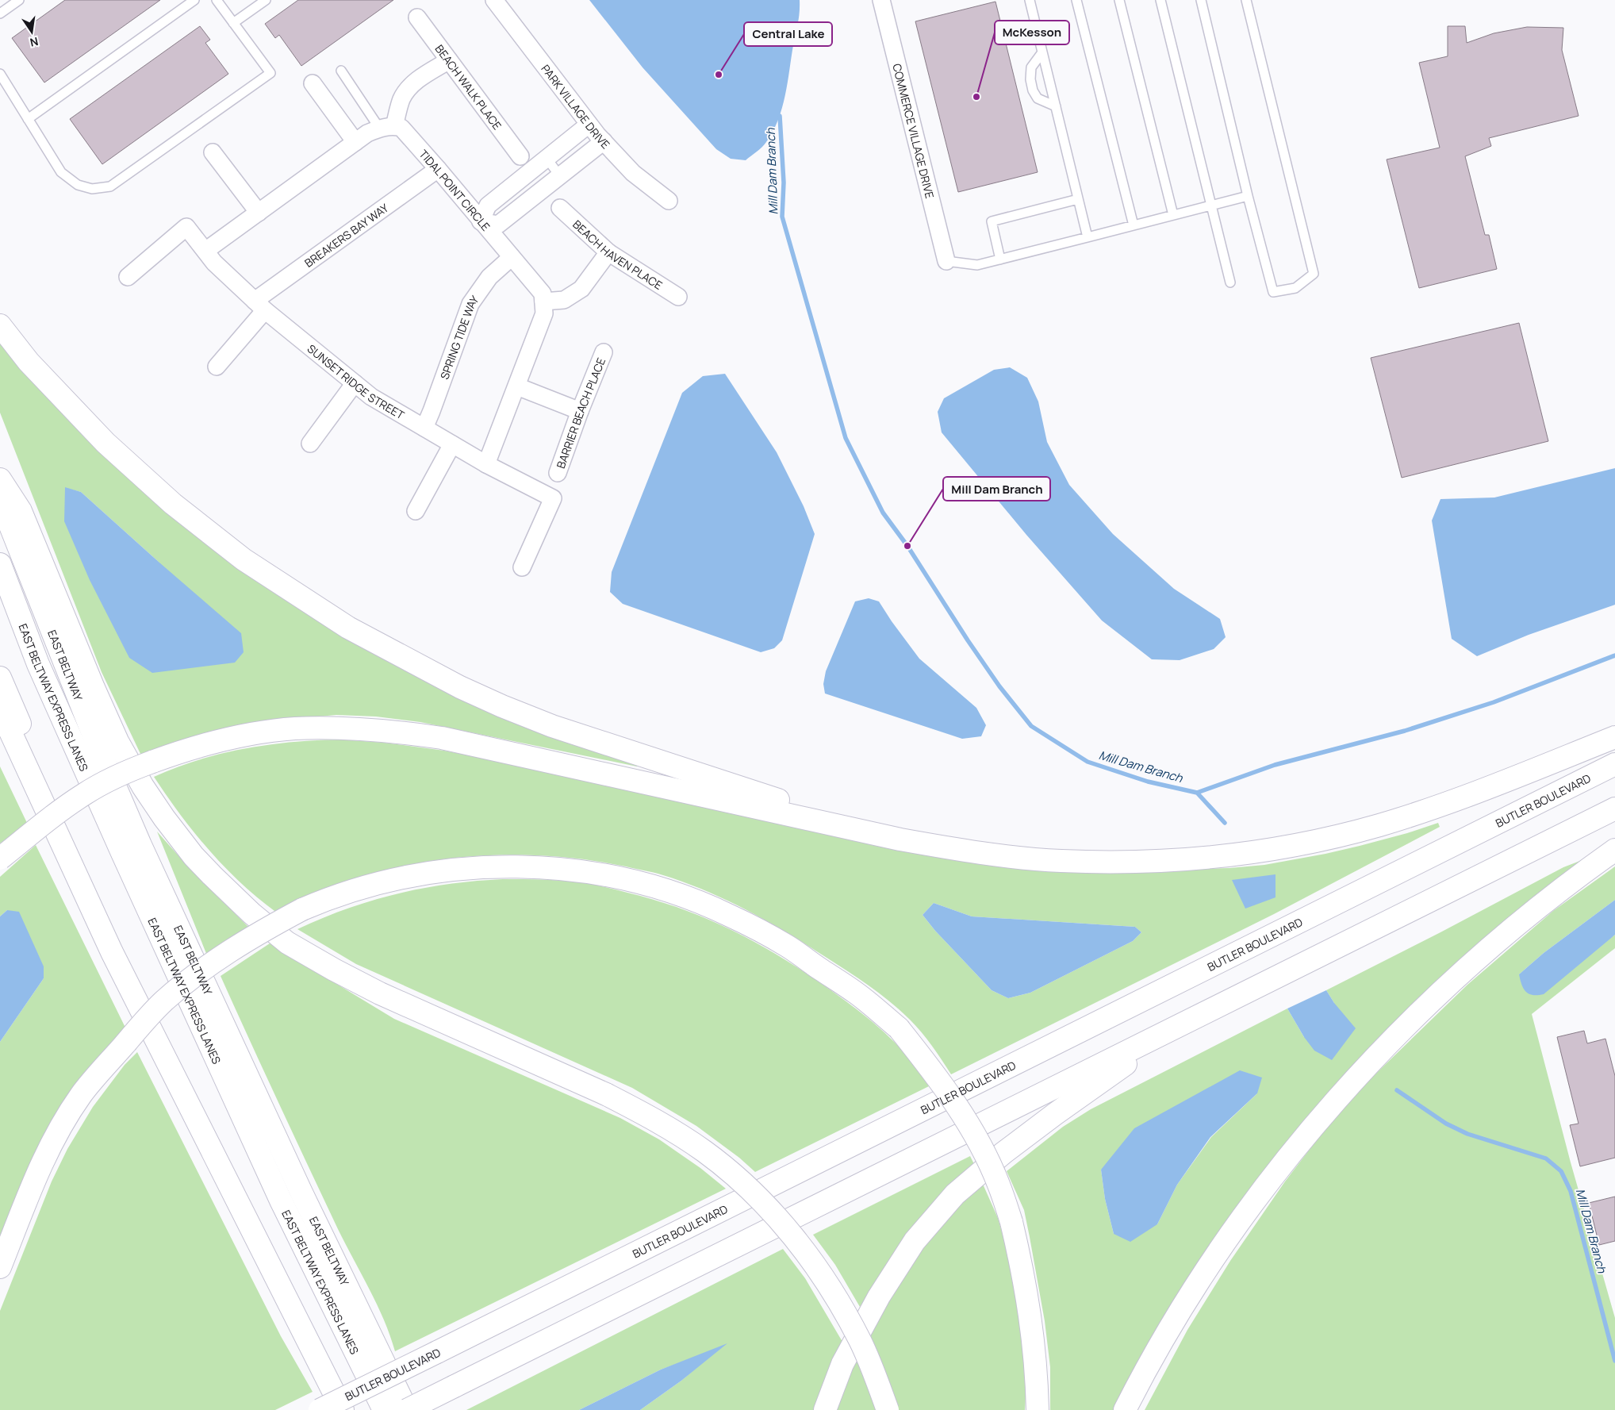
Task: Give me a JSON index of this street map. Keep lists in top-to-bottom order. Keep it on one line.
{"streets":{"highway":["EAST BELTWAY","EAST BELTWAY EXPRESS LANES","BUTLER BOULEVARD"],"street":["BEACH WALK PLACE","PARK VILLAGE DRIVE","COMMERCE VILLAGE DRIVE","TIDAL POINT CIRCLE","BREAKERS BAY WAY","BEACH HAVEN PLACE","SPRING TIDE WAY","SUNSET RIDGE STREET","BARRIER BEACH PLACE"]},"crossings":[["TIDAL POINT CIRCLE","BREAKERS BAY WAY"],["TIDAL POINT CIRCLE","SPRING TIDE WAY"],["BREAKERS BAY WAY","SUNSET RIDGE STREET"],["SPRING TIDE WAY","SUNSET RIDGE STREET"]],"water":["Mill Dam Branch"],"places":["Central Lake","McKesson","Mill Dam Branch"],"north":"bottom"}
